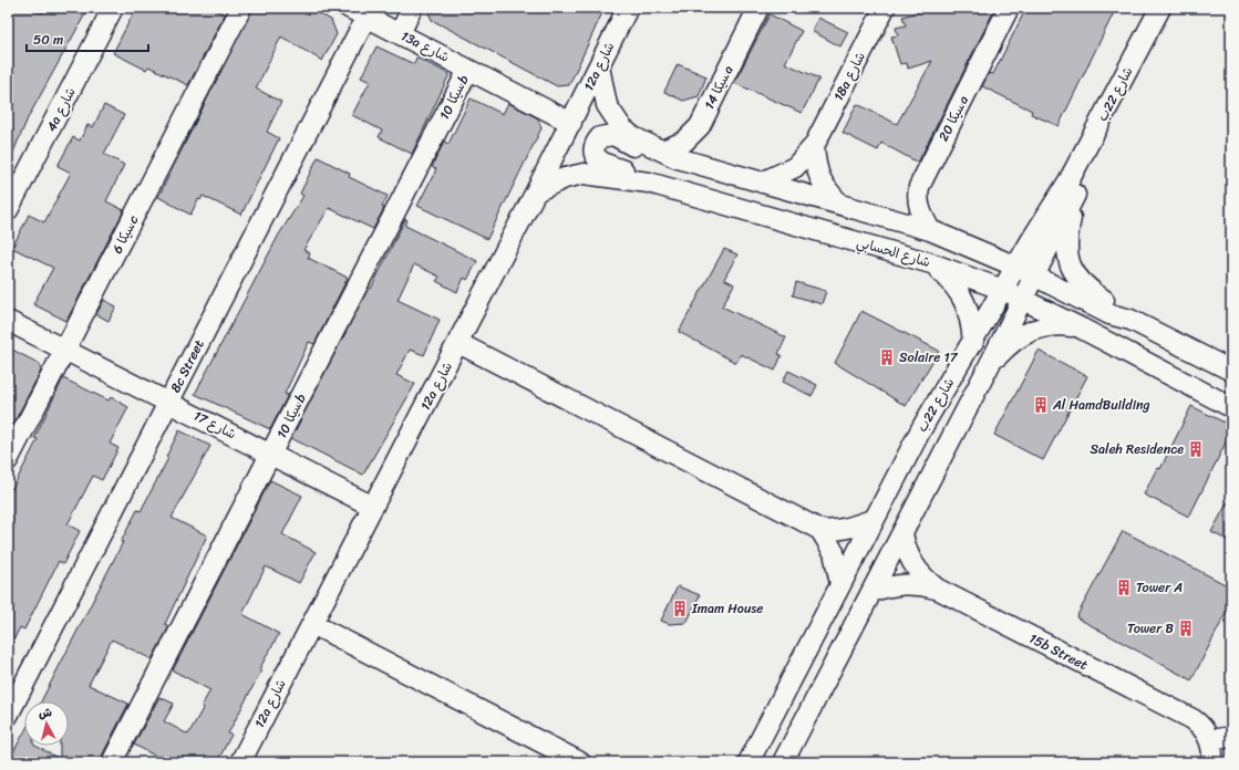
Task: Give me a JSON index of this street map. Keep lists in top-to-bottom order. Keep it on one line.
{"streets":{"street":["13a شارع","12a شارع","18a شارع","سيكا 14a","شارع 22ب","سيكا 10b","4a شارع","سيكا 20a","سيكا 6c","شارع الحسابي","8c Street","شارع 17","15b Street"]},"crossings":[["13a شارع","12a شارع"],["13a شارع","سيكا 10b"],["13a شارع","8c Street"],["12a شارع","شارع الحسابي"],["12a شارع","شارع 17"],["شارع 22ب","شارع الحسابي"],["شارع 22ب","15b Street"],["سيكا 10b","شارع 17"],["سيكا 6c","شارع 17"],["8c Street","شارع 17"]],"places":{"building":["Solaire 17","Al HamdBuilding","Saleh Residence","Tower A","Imam House","Tower B"]},"scale_bar":"50 m","north":"top"}
